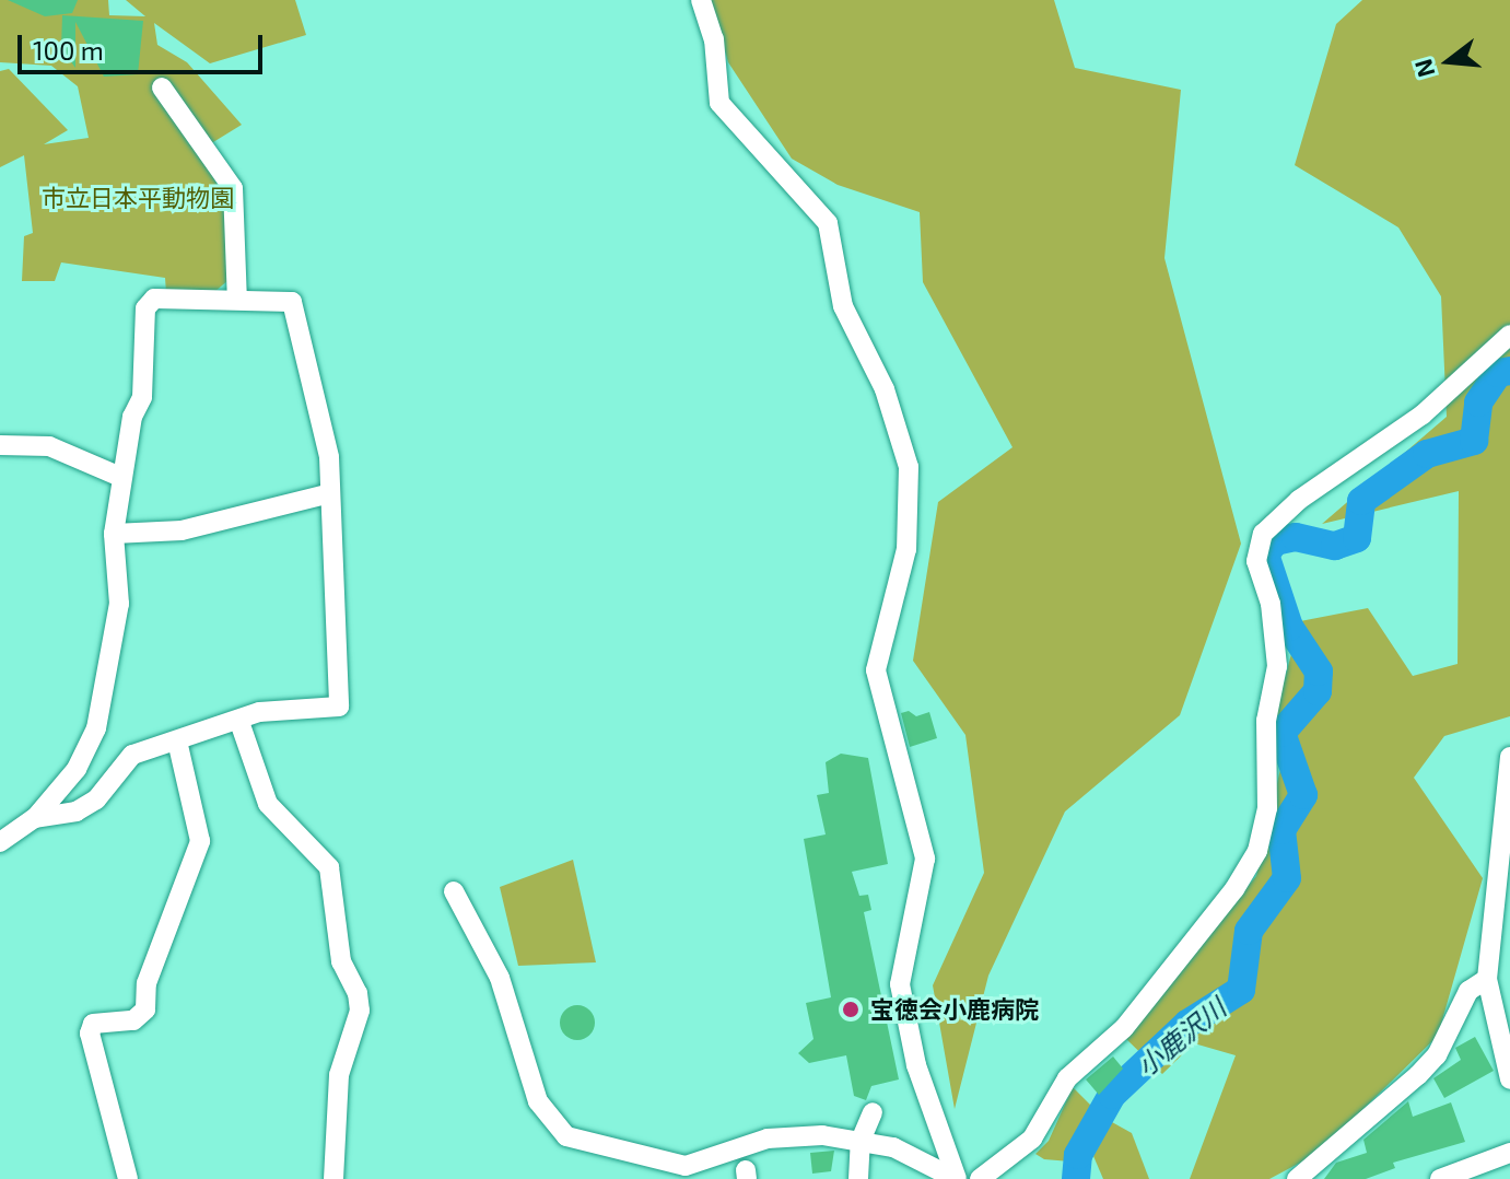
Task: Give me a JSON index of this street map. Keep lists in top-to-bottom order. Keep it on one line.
{"water":["小鹿沢川"],"parks":["市立日本平動物園"],"places":["宝徳会小鹿病院"],"scale_bar":"100 m","north":"left"}
